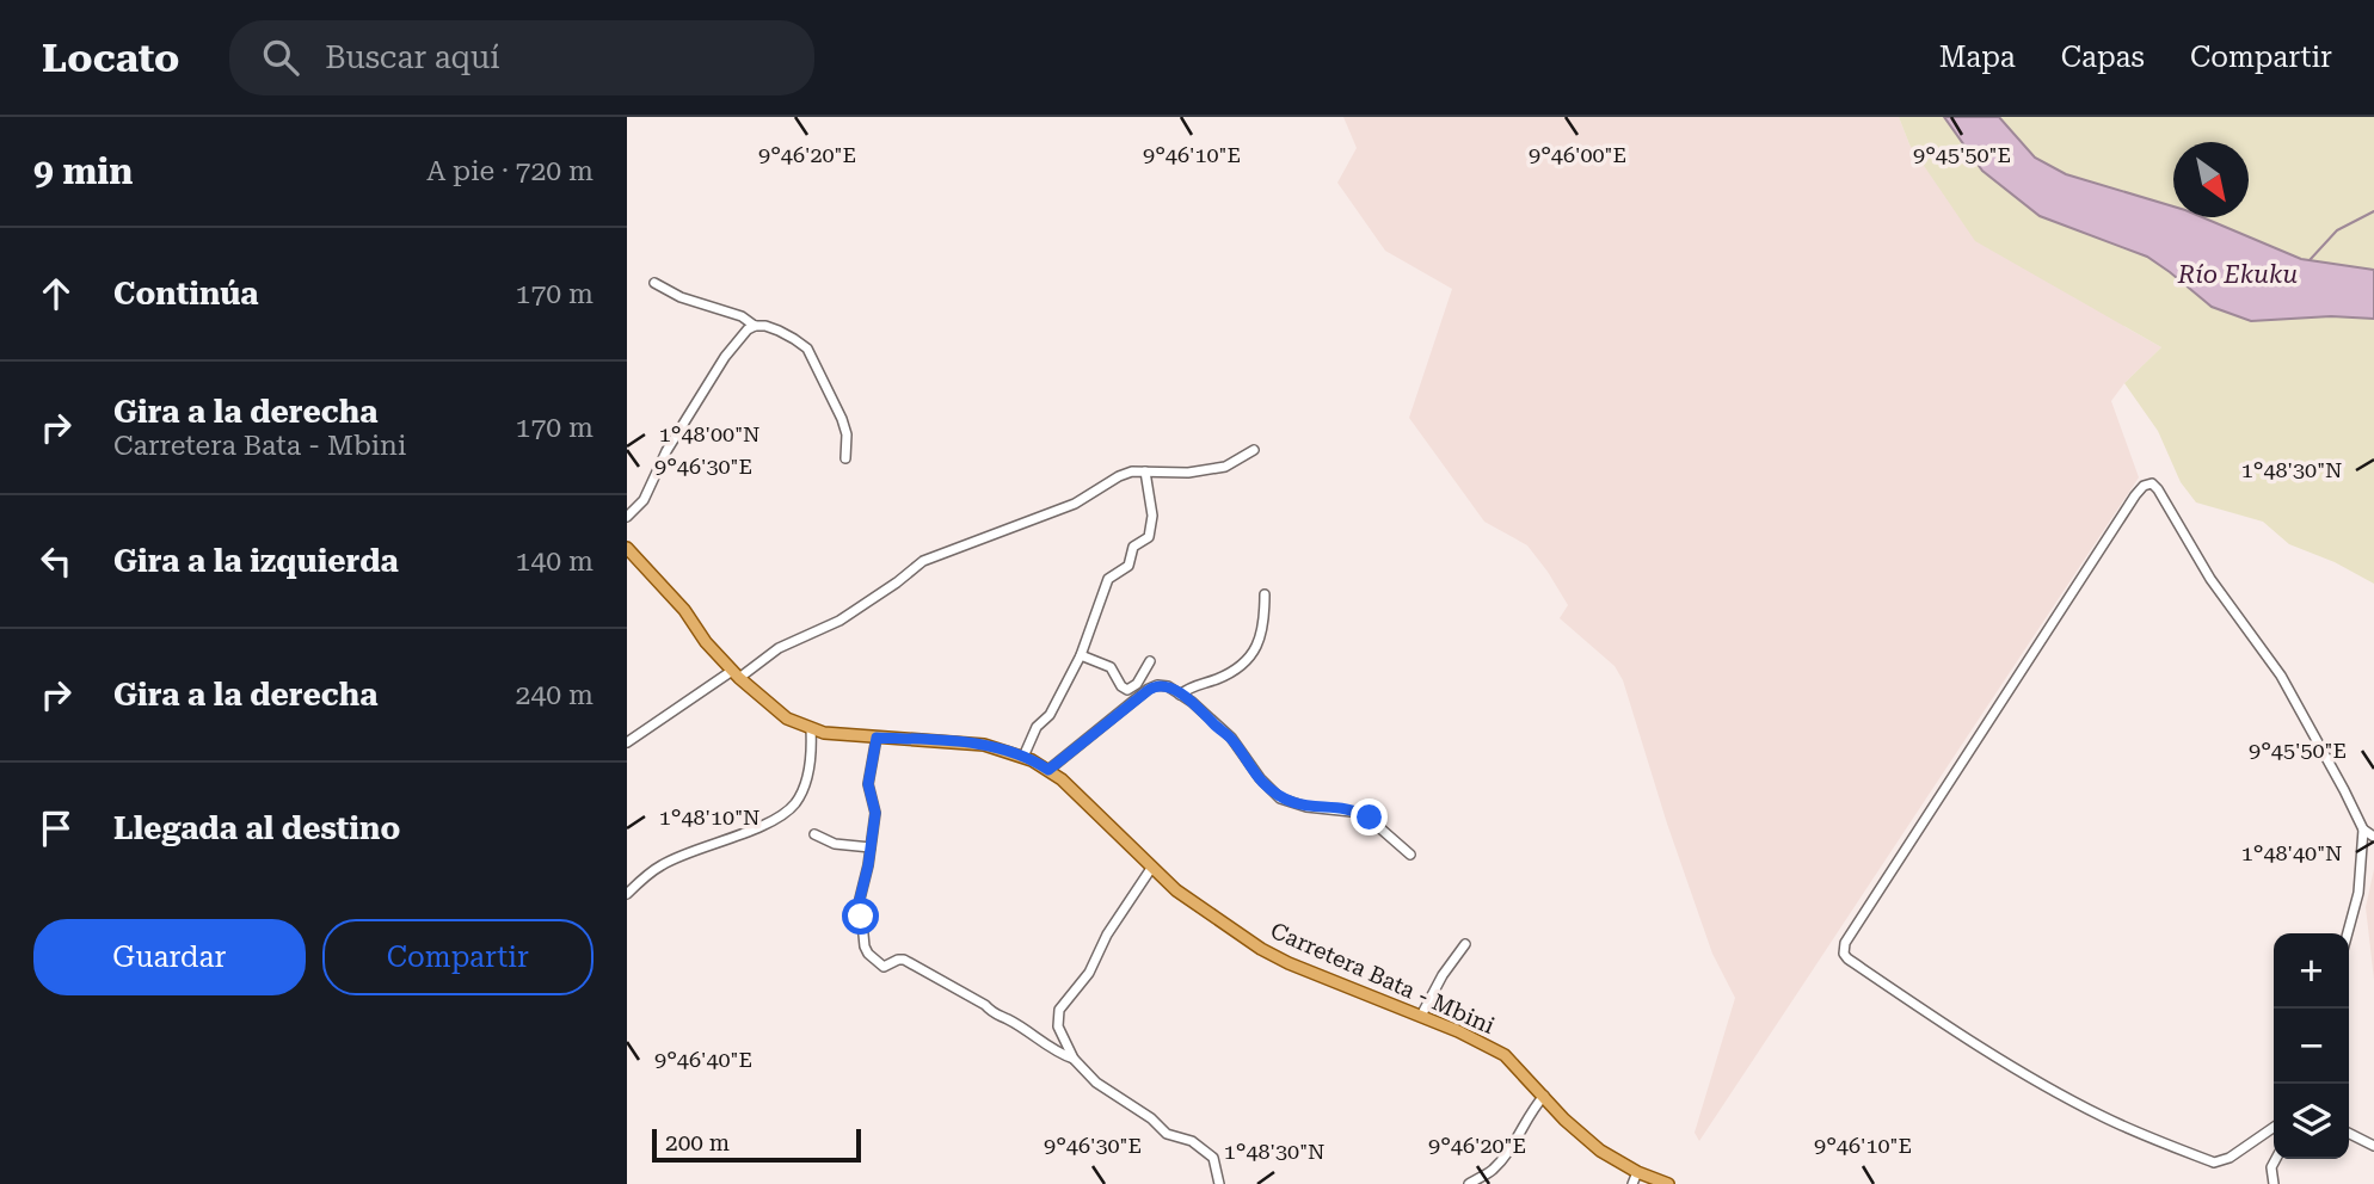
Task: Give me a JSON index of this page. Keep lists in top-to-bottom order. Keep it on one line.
{"streets":{"main road":["Carretera Bata - Mbini"]},"water":["Río Ekuku"],"scale_bar":"200 m","north":"bottom right","page":{"header":"Locato","search":"Buscar aquí","nav":["Mapa","Capas","Compartir"],"heading":["9 min","A pie · 720 m"],"list":[["Continúa","170 m"],["Gira a la derecha","Carretera Bata - Mbini","170 m"],["Gira a la izquierda","140 m"],["Gira a la derecha","240 m"],"Llegada al destino"],"buttons":["Guardar","Compartir"],"map_buttons":["+","−"],"scale":"200 m"},"coordinates":["9°46'20\"E","9°46'10\"E","9°46'00\"E","9°45'50\"E","1°48'00\"N","9°46'30\"E","1°48'30\"N","1°48'10\"N","1°48'40\"N","9°46'40\"E"]}
